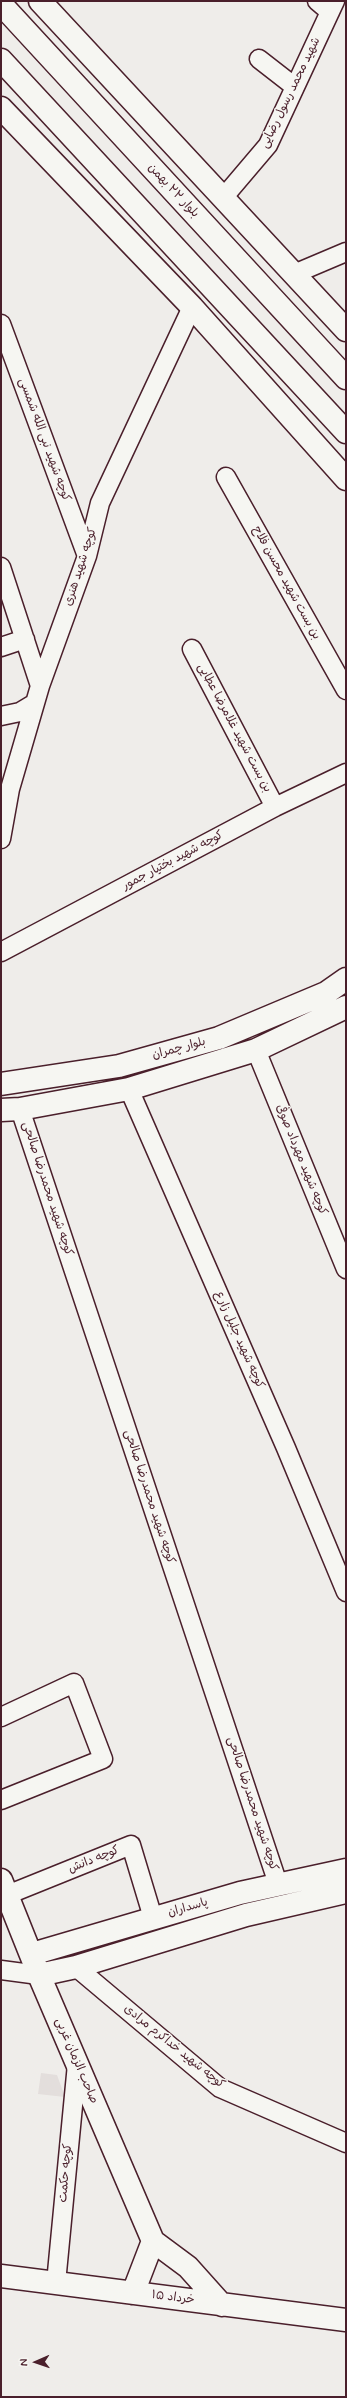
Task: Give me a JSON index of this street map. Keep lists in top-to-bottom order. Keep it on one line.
{"streets":{"main road":["بلوار ۲۲ بهمن","بلوار چمران","پاسداران","صاحب الزمان غربی","۱۵ خرداد"],"street":["شهید محمد رسول رضایی","کوچه شهید نبی الله شمسی","کوچه شهید هنری","بن بست شهید محسن فلاح","بن بست شهید غلامرضا عطایی","کوچه شهید بختیار جمور","کوچه شهید مهرداد صوفی","کوچه شهید محمدرضا صالحی","کوچه شهید جلیل زارع","کوچه دانش","کوچه شهید خداکرم مرادی","کوچه حکمت"]},"crossings":[["کوچه شهید نبی الله شمسی","کوچه شهید هنری"],["بن بست شهید غلامرضا عطایی","کوچه شهید بختیار جمور"],["بلوار چمران","کوچه شهید مهرداد صوفی"],["بلوار چمران","کوچه شهید محمدرضا صالحی"],["بلوار چمران","کوچه شهید جلیل زارع"],["کوچه شهید محمدرضا صالحی","پاسداران"],["کوچه دانش","پاسداران"],["کوچه دانش","صاحب الزمان غربی"],["پاسداران","کوچه شهید خداکرم مرادی"],["پاسداران","صاحب الزمان غربی"],["صاحب الزمان غربی","کوچه حکمت"],["کوچه حکمت","۱۵ خرداد"]],"north":"left"}
